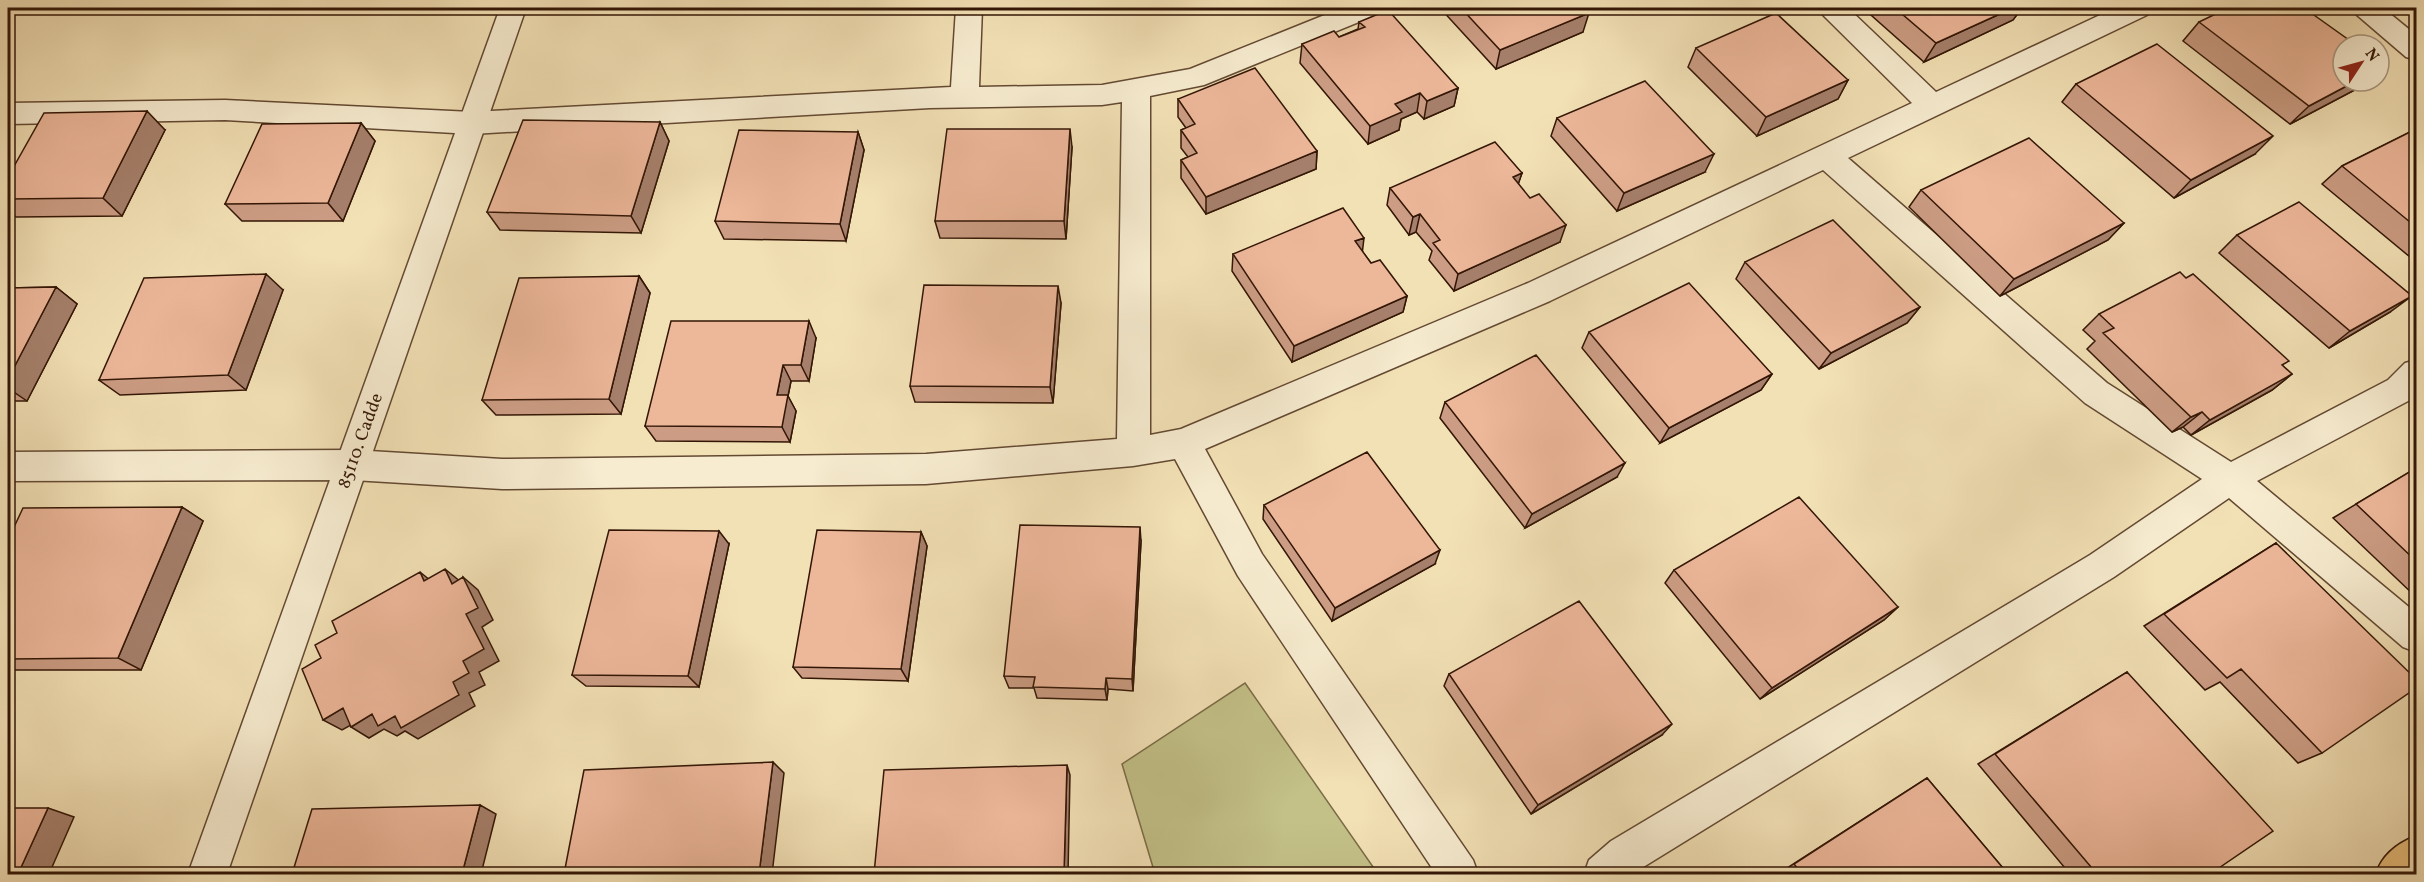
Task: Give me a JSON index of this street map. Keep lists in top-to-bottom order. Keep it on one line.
{"streets":{"street":["85110. Cadde"]},"north":"top right"}
